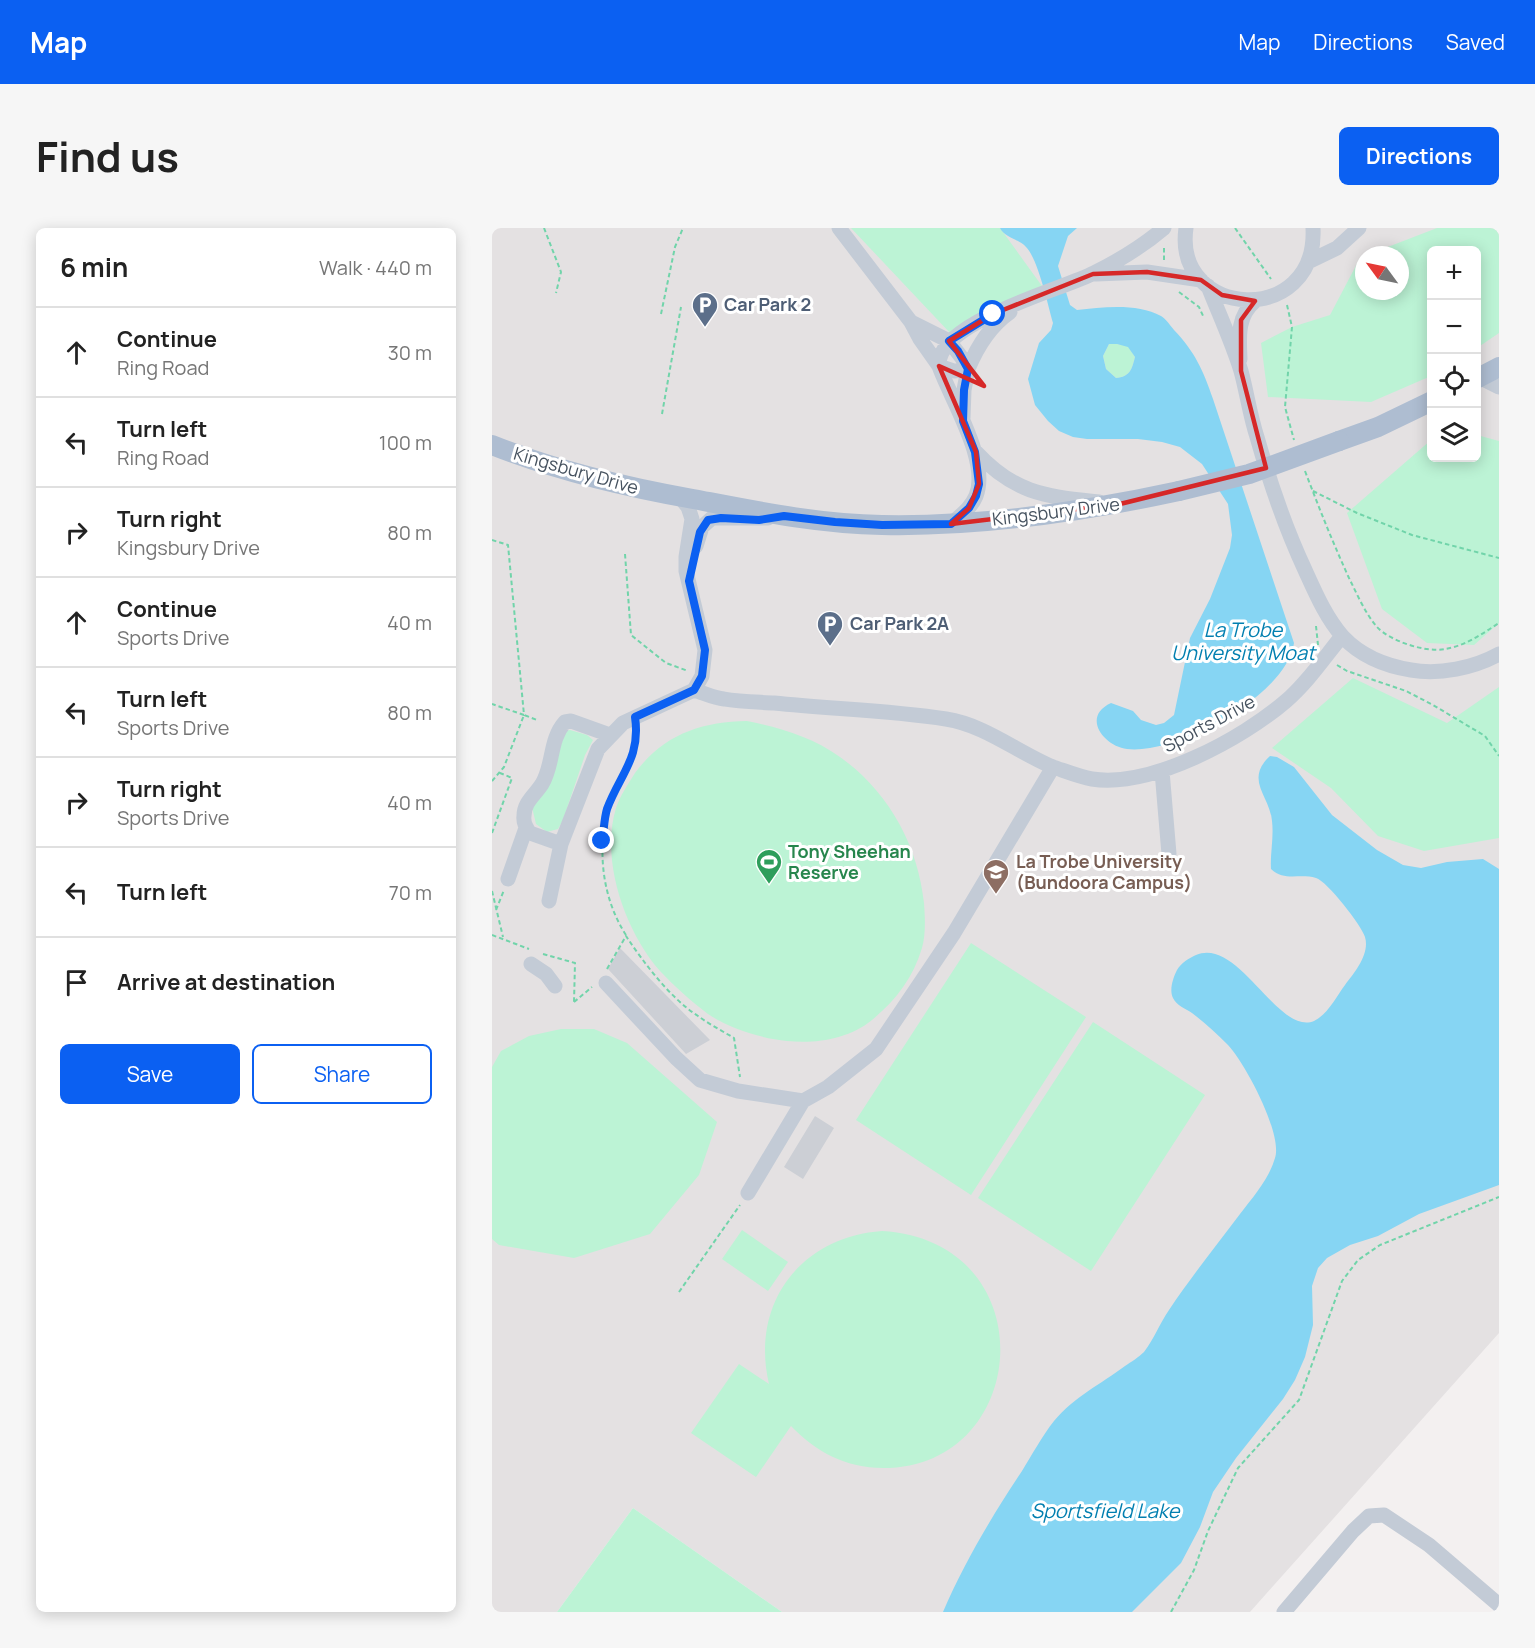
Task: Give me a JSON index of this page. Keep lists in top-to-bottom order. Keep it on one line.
{"streets":{"main road":["Kingsbury Drive"],"street":["Sports Drive"]},"water":["La Trobe University Moat","Sportsfield Lake"],"places":{"parking":["Car Park 2","Car Park 2A"],"sports":["Tony Sheehan Reserve"],"school or university":["La Trobe University (Bundoora Campus)"]},"north":"top left","page":{"header":"Map","nav":["Map","Directions","Saved"],"title":"Find us","buttons":["Directions",["Save","Share"]],"heading":["6 min","Walk · 440 m"],"map_buttons":["+","−"],"list":[["Continue","Ring Road","30 m"],["Turn left","Ring Road","100 m"],["Turn right","Kingsbury Drive","80 m"],["Continue","Sports Drive","40 m"],["Turn left","Sports Drive","80 m"],["Turn right","Sports Drive","40 m"],["Turn left","70 m"],"Arrive at destination"]}}
